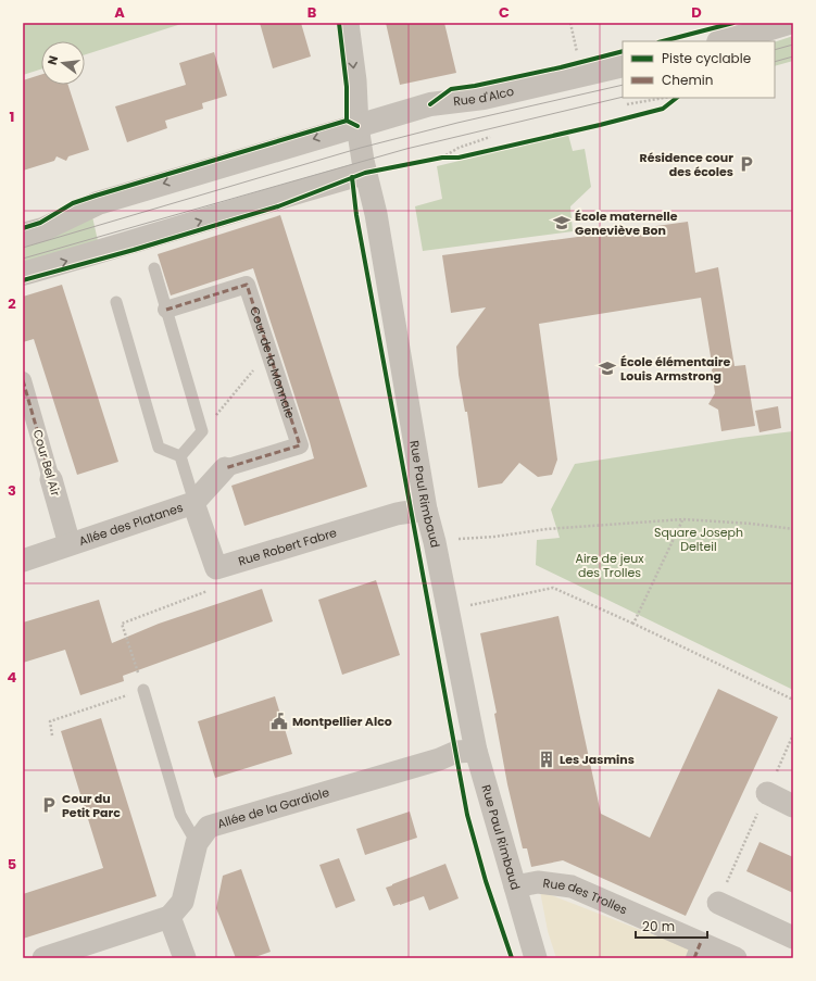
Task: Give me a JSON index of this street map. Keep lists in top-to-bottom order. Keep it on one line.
{"streets":{"street":["Rue d'Alco","Cour de la Monnaie","Cour Bel Air","Rue Paul Rimbaud","Allée des Platanes","Rue Robert Fabre","Allée de la Gardiole","Rue des Trolles"]},"crossings":[["Rue d'Alco","Rue Paul Rimbaud"],["Cour de la Monnaie","Allée des Platanes"],["Cour Bel Air","Allée des Platanes"],["Rue Paul Rimbaud","Rue Robert Fabre"],["Rue Paul Rimbaud","Allée de la Gardiole"],["Rue Paul Rimbaud","Rue des Trolles"]],"parks":["Square Joseph Delteil","Aire de jeux des Trolles"],"places":{"parking":["Résidence cour des écoles","Cour du Petit Parc"],"school or university":["École maternelle Geneviève Bon","École élémentaire Louis Armstrong"],"public building":["Montpellier Alco"],"building":["Les Jasmins"]},"legend":["Piste cyclable","Chemin"],"scale_bar":"20 m","north":"left","grid":{"columns":["A","B","C","D"],"rows":["1","2","3","4","5"]}}
